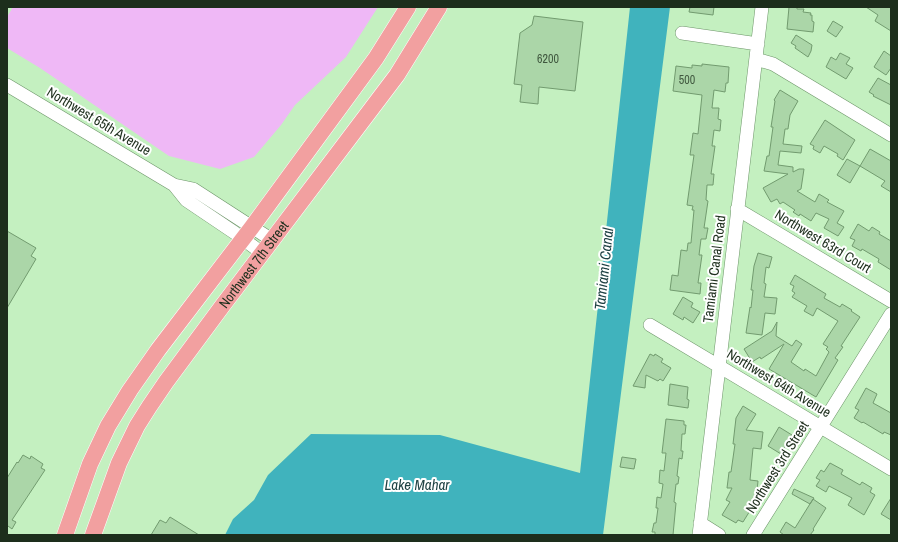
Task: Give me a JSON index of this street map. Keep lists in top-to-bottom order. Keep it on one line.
{"streets":{"main road":["Northwest 7th Street"],"street":["Northwest 65th Avenue","Northwest 63rd Court","Tamiami Canal Road","Northwest 64th Avenue","Northwest 3rd Street"]},"crossings":[["Northwest 65th Avenue","Northwest 7th Street"],["Northwest 63rd Court","Tamiami Canal Road"],["Tamiami Canal Road","Northwest 64th Avenue"],["Northwest 64th Avenue","Northwest 3rd Street"]],"water":["Tamiami Canal","Lake Mahar"],"house_numbers":["6200","500"]}
